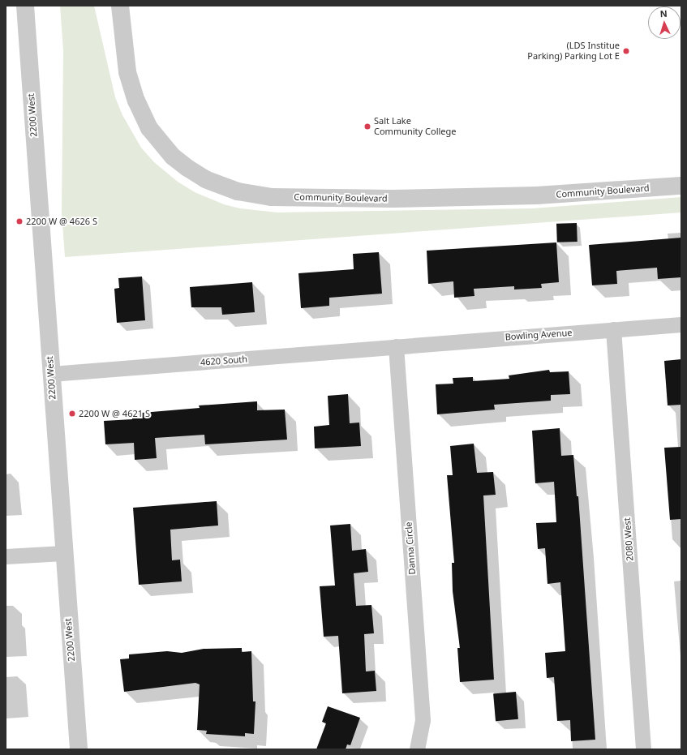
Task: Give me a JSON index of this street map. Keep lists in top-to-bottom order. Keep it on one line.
{"streets":{"street":["2200 West","Community Boulevard","Bowling Avenue","4620 South","2080 West","Danna Circle"]},"crossings":[["2200 West","4620 South"],["Bowling Avenue","4620 South"],["Bowling Avenue","2080 West"],["Bowling Avenue","Danna Circle"],["4620 South","Danna Circle"]],"places":["(LDS Institue Parking) Parking Lot E","Salt Lake Community College","2200 W @ 4626 S","2200 W @ 4621 S"],"north":"top"}
